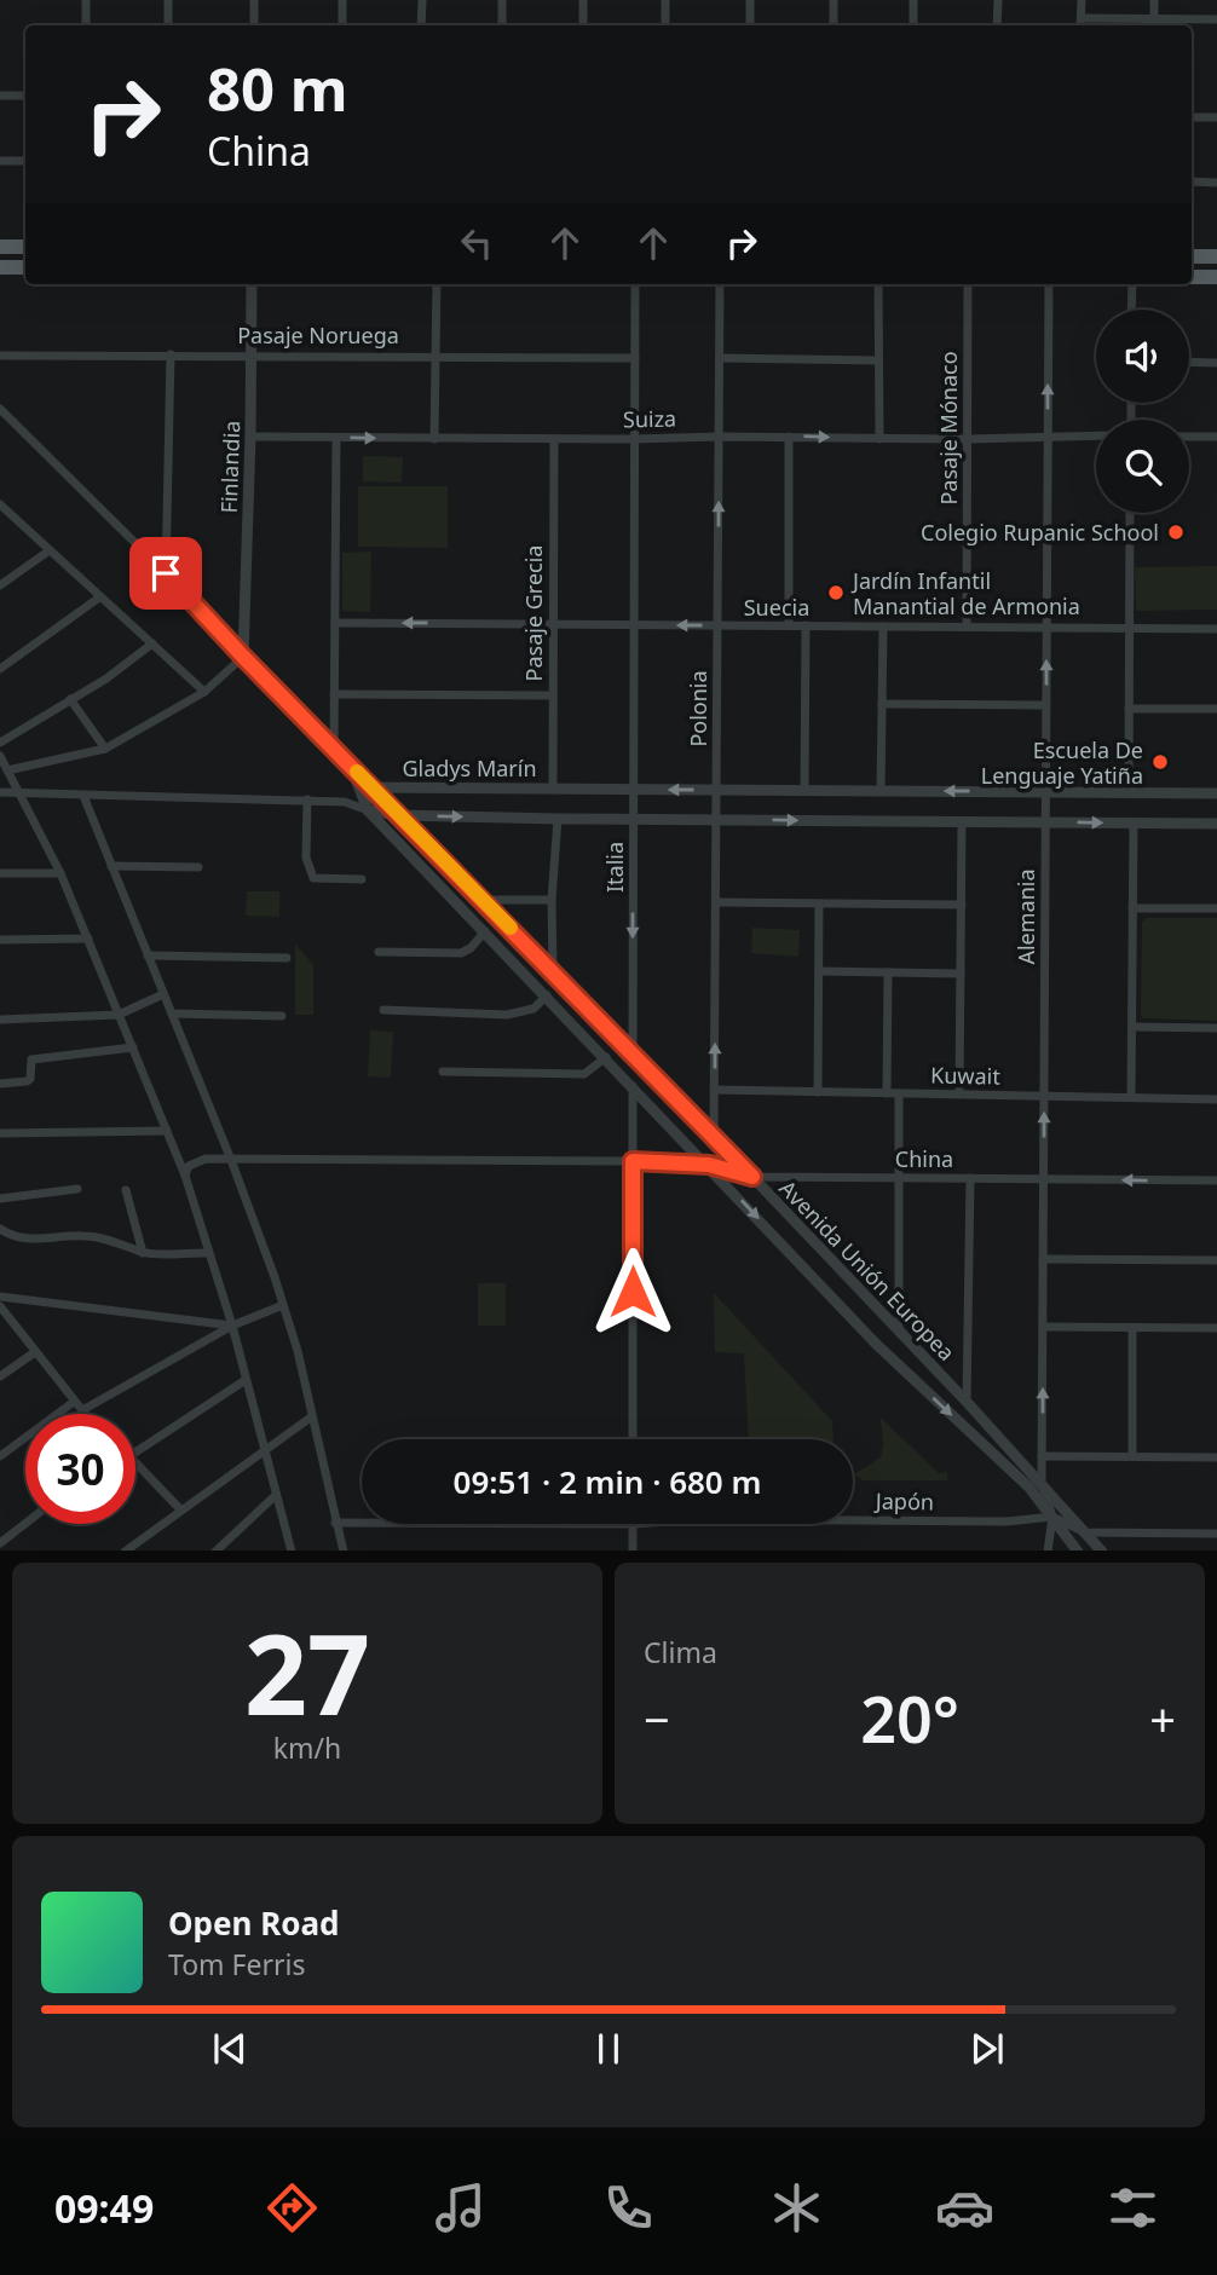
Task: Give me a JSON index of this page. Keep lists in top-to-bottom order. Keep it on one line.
{"streets":{"street":["Pasaje Noruega","Suiza","Pasaje Mónaco","Finlandia","Suecia","Pasaje Grecia","Polonia","Gladys Marín","Italia","Alemania","Kuwait","China","Avenida Unión Europea","Japón"]},"crossings":[["Pasaje Noruega","Finlandia"],["Pasaje Noruega","Italia"],["Suiza","Pasaje Mónaco"],["Suiza","Finlandia"],["Suiza","Pasaje Grecia"],["Suiza","Polonia"],["Suiza","Italia"],["Suiza","Alemania"],["Pasaje Mónaco","Suecia"],["Finlandia","Avenida Unión Europea"],["Suecia","Pasaje Grecia"],["Suecia","Polonia"],["Suecia","Italia"],["Suecia","Alemania"],["Pasaje Grecia","Gladys Marín"],["Polonia","Gladys Marín"],["Polonia","Kuwait"],["Polonia","Avenida Unión Europea"],["Gladys Marín","Italia"],["Gladys Marín","Alemania"],["Gladys Marín","Avenida Unión Europea"],["Italia","China"],["Italia","Avenida Unión Europea"],["Alemania","Kuwait"],["Alemania","China"],["Alemania","Avenida Unión Europea"],["Alemania","Japón"],["China","Avenida Unión Europea"],["Avenida Unión Europea","Japón"]],"places":["Colegio Rupanic School","Jardín Infantil Manantial de Armonia","Escuela De Lenguaje Yatiña"],"page":{"turn":["80 m","China"],"limit":"30","trip":"09:51 · 2 min · 680 m","tile":[["27","km/h"],"Clima"],"heat":["−","20°","+"],"song":["Open Road","Tom Ferris"],"tabs":"09:49"}}
